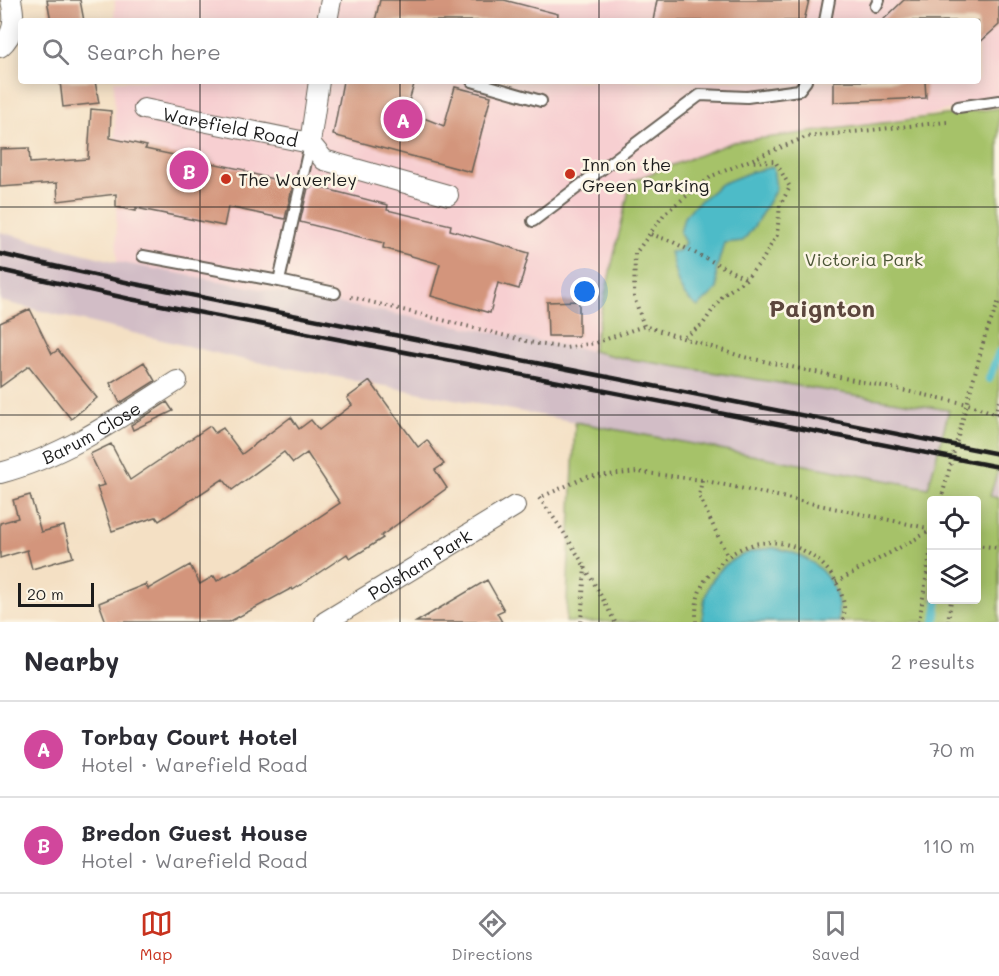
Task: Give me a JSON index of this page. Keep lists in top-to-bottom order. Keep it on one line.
{"streets":{"street":["Warefield Road","Barum Close","Polsham Park"]},"districts":["Paignton"],"parks":["Victoria Park"],"places":["Inn on the Green Parking","The Waverley"],"scale_bar":"20 m","page":{"search":"Search here","pins":["A","B"],"scale":"20 m","heading":["Nearby","2 results"],"list":[{"mark":"A","name":"Torbay Court Hotel","note":"Hotel · Warefield Road","value":"70 m"},{"mark":"B","name":"Bredon Guest House","note":"Hotel · Warefield Road","value":"110 m"}],"nav":["Map","Directions","Saved"]}}
